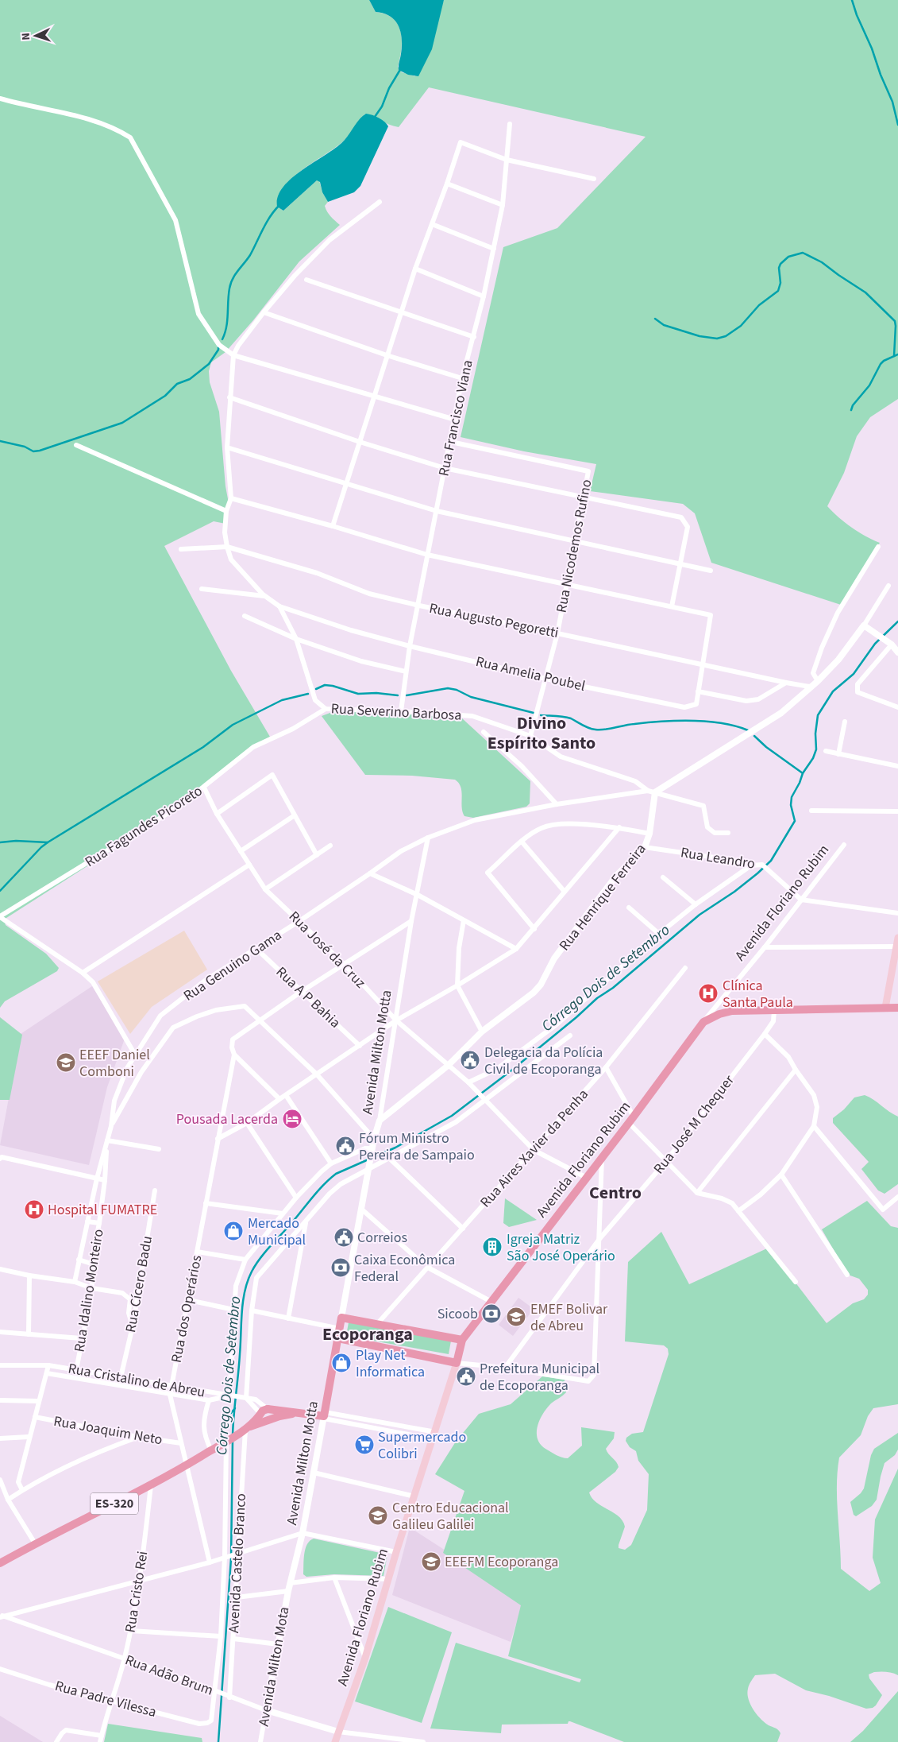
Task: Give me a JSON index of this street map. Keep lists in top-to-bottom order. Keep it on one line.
{"streets":{"main road":["Avenida Floriano Rubim","Avenida Milton Motta","ES-320"],"street":["Rua Francisco Viana","Rua Nicodemos Rufino","Rua Augusto Pegoretti","Rua Amelia Poubel","Rua Severino Barbosa","Rua Fagundes Picoreto","Rua Leandro","Rua Henrique Ferreira","Rua José da Cruz","Rua Genuino Gama","Rua A P Bahia","Rua José M Chequer","Rua Aires Xavier da Penha","Rua Cícero Badu","Rua Idalino Monteiro","Rua dos Operários","Rua Cristalino de Abreu","Rua Joaquim Neto","Avenida Castelo Branco","Rua Cristo Rei","Avenida Milton Mota","Rua Adão Brum","Rua Padre Vilessa"]},"crossings":[["Rua Francisco Viana","Rua Nicodemos Rufino"],["Rua Francisco Viana","Rua Augusto Pegoretti"],["Rua Francisco Viana","Rua Amelia Poubel"],["Rua Francisco Viana","Rua Severino Barbosa"],["Rua Nicodemos Rufino","Rua Augusto Pegoretti"],["Rua Nicodemos Rufino","Rua Amelia Poubel"],["Rua Nicodemos Rufino","Rua Severino Barbosa"],["Rua Augusto Pegoretti","Rua Amelia Poubel"],["Rua Augusto Pegoretti","Rua Severino Barbosa"],["Rua Amelia Poubel","Rua Severino Barbosa"],["Rua Severino Barbosa","Rua Fagundes Picoreto"],["Rua Severino Barbosa","Rua Genuino Gama"],["Rua Fagundes Picoreto","Rua José da Cruz"],["Rua Leandro","Rua Henrique Ferreira"],["Rua Leandro","Avenida Floriano Rubim"],["Rua Henrique Ferreira","Rua José da Cruz"],["Rua Henrique Ferreira","Avenida Milton Motta"],["Avenida Floriano Rubim","Rua José da Cruz"],["Avenida Floriano Rubim","Rua Adão Brum"],["Rua José da Cruz","Rua Genuino Gama"],["Rua José da Cruz","Avenida Milton Motta"],["Rua José da Cruz","Rua Aires Xavier da Penha"],["Rua Genuino Gama","Rua A P Bahia"],["Rua Genuino Gama","Avenida Milton Motta"],["Rua Genuino Gama","Rua Idalino Monteiro"],["Avenida Milton Motta","ES-320"],["Avenida Milton Motta","Avenida Milton Mota"],["Rua Cícero Badu","Rua Cristalino de Abreu"],["Rua Idalino Monteiro","Rua Cristalino de Abreu"],["Rua dos Operários","Rua Cristalino de Abreu"],["Rua dos Operários","Rua Joaquim Neto"],["Rua dos Operários","ES-320"],["ES-320","Avenida Castelo Branco"],["ES-320","Rua Cristo Rei"],["Avenida Castelo Branco","Rua Adão Brum"],["Avenida Castelo Branco","Rua Padre Vilessa"],["Rua Cristo Rei","Rua Adão Brum"],["Rua Cristo Rei","Rua Padre Vilessa"],["Avenida Milton Mota","Rua Adão Brum"]],"districts":["Divino Espírito Santo","Centro","Ecoporanga"],"water":["Córrego Dois de Setembro"],"places":{"hospital":["Clínica Santa Paula","Hospital FUMATRE"],"public building":["Delegacia da Polícia Civil de Ecoporanga","Fórum Ministro Pereira de Sampaio","Correios","Prefeitura Municipal de Ecoporanga"],"school or university":["EEEF Daniel Comboni","EMEF Bolivar de Abreu","Centro Educacional Galileu Galilei","EEEFM Ecoporanga"],"hotel":["Pousada Lacerda"],"shop":["Mercado Municipal","Play Net Informatica"],"building":["Igreja Matriz São José Operário"],"bank":["Caixa Econômica Federal","Sicoob"],"supermarket":["Supermercado Colibri"]},"north":"left"}
